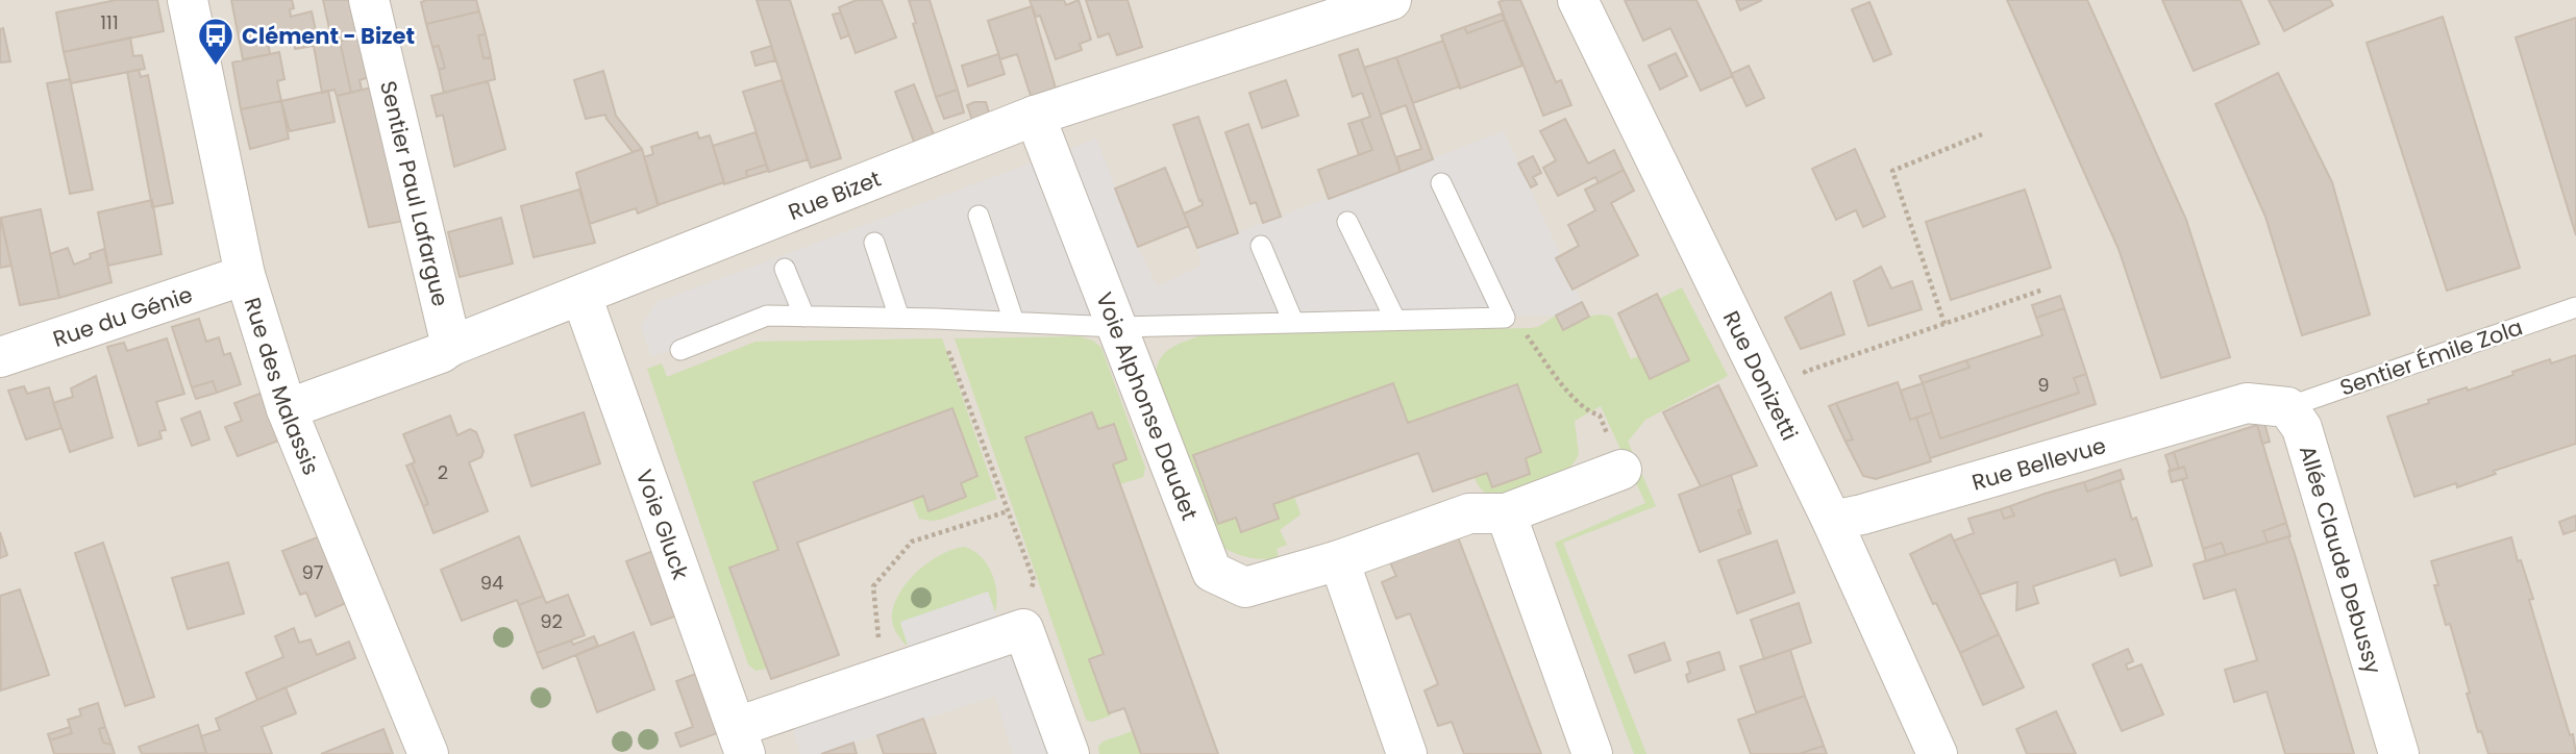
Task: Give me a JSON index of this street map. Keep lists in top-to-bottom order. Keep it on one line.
{"streets":{"street":["Sentier Paul Lafargue","Rue Bizet","Rue du Génie","Rue Donizetti","Rue des Malassis","Voie Alphonse Daudet","Rue Bellevue","Voie Gluck","Allée Claude Debussy"],"lane":["Sentier Émile Zola"]},"crossings":[["Sentier Paul Lafargue","Rue Bizet"],["Rue Bizet","Rue des Malassis"],["Rue Bizet","Voie Alphonse Daudet"],["Rue Bizet","Voie Gluck"],["Rue du Génie","Rue des Malassis"],["Sentier Émile Zola","Rue Bellevue"],["Sentier Émile Zola","Allée Claude Debussy"],["Rue Donizetti","Rue Bellevue"],["Rue Bellevue","Allée Claude Debussy"]],"places":{"bus stop":["Clément - Bizet"]},"house_numbers":["111","9","2","97","94","92"]}
